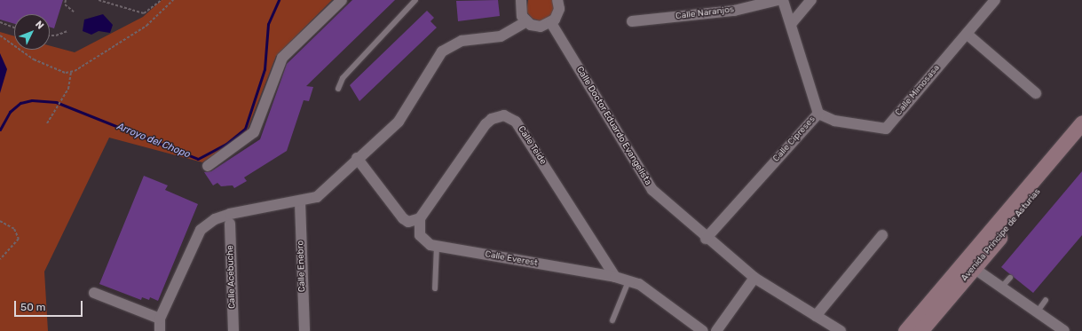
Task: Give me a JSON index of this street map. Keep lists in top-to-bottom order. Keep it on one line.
{"streets":{"street":["Calle Naranjos","Calle Mimosasa","Calle Doctor Eduardo Evangelista","Calle Cipreses","Calle Teide","Avenida Príncipe de Asturias","Calle Everest","Calle Enebro","Calle Acebuche"]},"crossings":[["Calle Mimosasa","Calle Cipreses"],["Calle Doctor Eduardo Evangelista","Calle Cipreses"],["Calle Teide","Calle Everest"]],"water":["Arroyo del Chopo"],"scale_bar":"50 m","north":"top right"}
